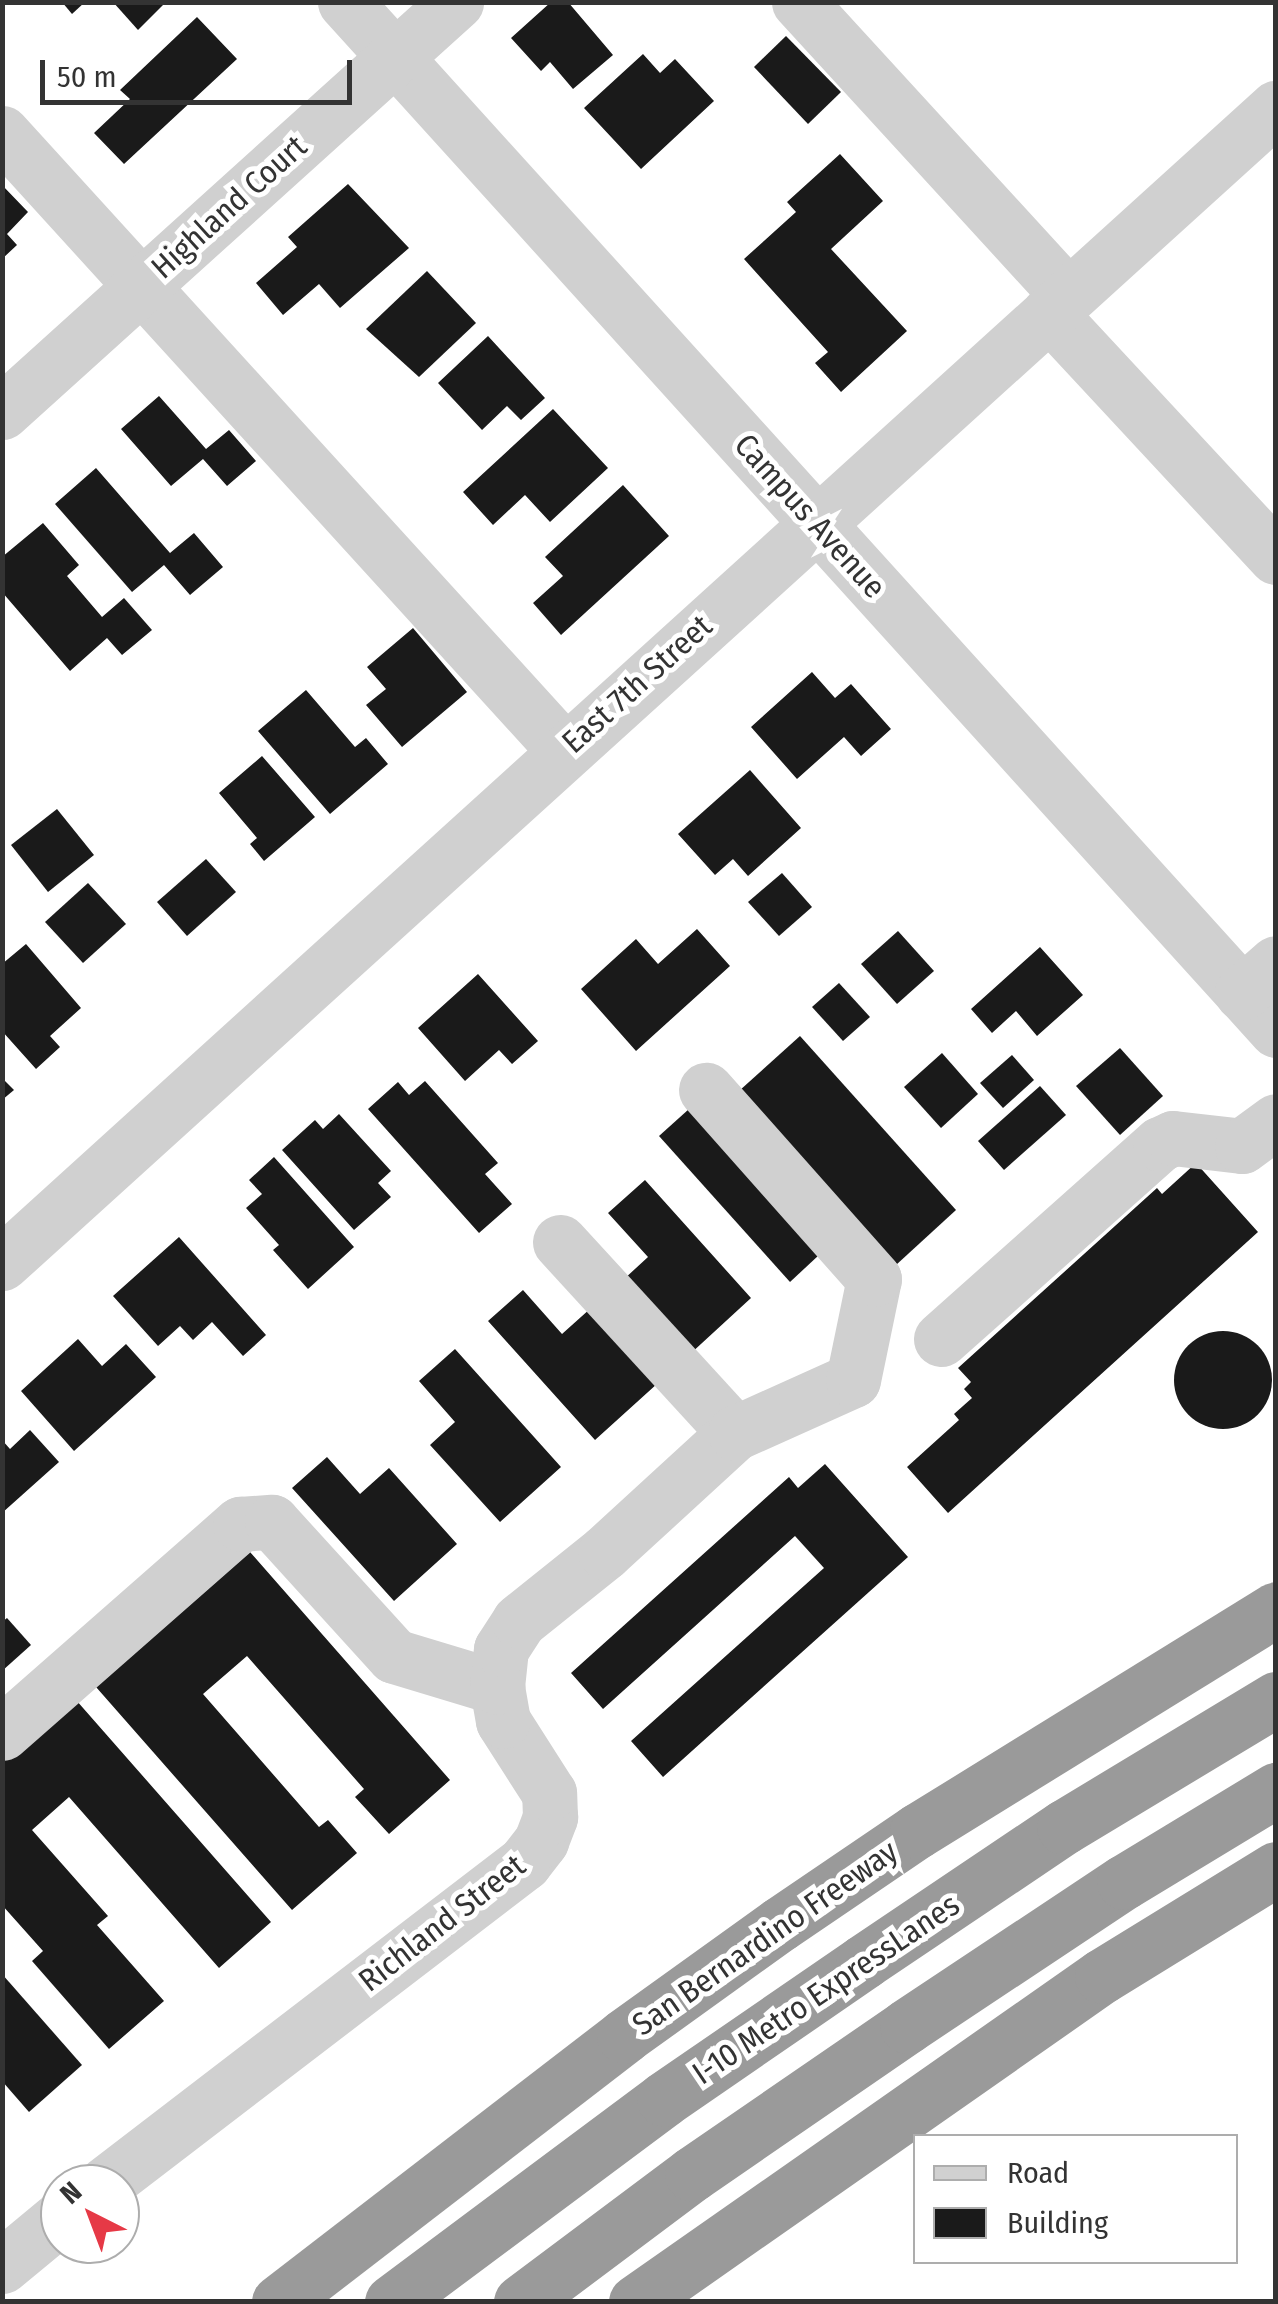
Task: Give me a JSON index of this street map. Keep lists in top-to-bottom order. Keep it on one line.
{"streets":{"highway":["San Bernardino Freeway","I-10 Metro ExpressLanes"],"street":["Highland Court","Campus Avenue","East 7th Street","Richland Street"]},"crossings":[["Highland Court","Campus Avenue"],["Campus Avenue","East 7th Street"]],"legend":["Road","Building"],"scale_bar":"50 m","north":"top left"}
